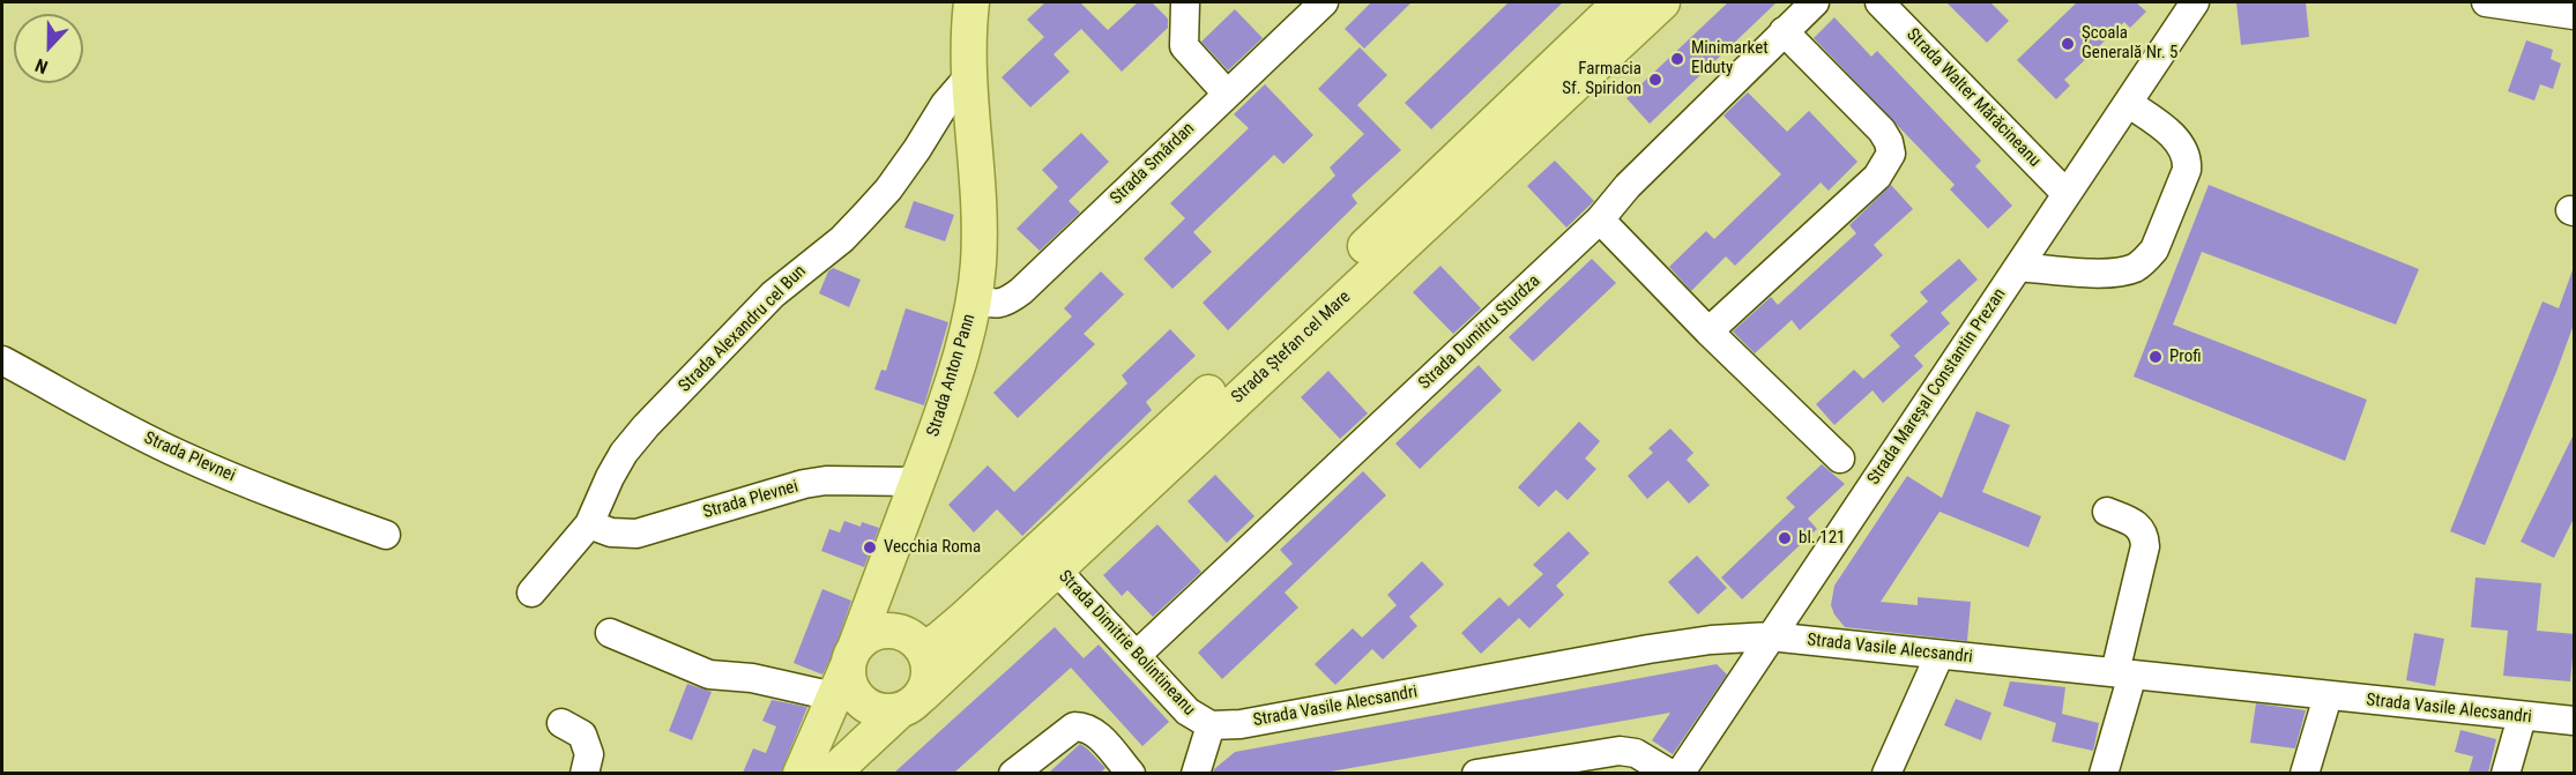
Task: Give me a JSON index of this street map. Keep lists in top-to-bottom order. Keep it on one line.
{"streets":{"main road":["Strada Ștefan cel Mare","Strada Anton Pann"],"street":["Strada Walter Mărăcineanu","Strada Smârdan","Strada Alexandru cel Bun","Strada Dumitru Sturdza","Strada Mareșal Constantin Prezan","Strada Plevnei","Strada Dimitrie Bolintineanu","Strada Vasile Alecsandri"]},"crossings":[["Strada Walter Mărăcineanu","Strada Mareșal Constantin Prezan"],["Strada Smârdan","Strada Anton Pann"],["Strada Alexandru cel Bun","Strada Anton Pann"],["Strada Alexandru cel Bun","Strada Plevnei"],["Strada Dumitru Sturdza","Strada Dimitrie Bolintineanu"],["Strada Ștefan cel Mare","Strada Anton Pann"],["Strada Ștefan cel Mare","Strada Dimitrie Bolintineanu"],["Strada Anton Pann","Strada Plevnei"],["Strada Mareșal Constantin Prezan","Strada Vasile Alecsandri"],["Strada Dimitrie Bolintineanu","Strada Vasile Alecsandri"]],"places":["Școala Generală Nr. 5","Minimarket Elduty","Farmacia Sf. Spiridon","Profi","bl. 121","Vecchia Roma"],"north":"bottom"}
